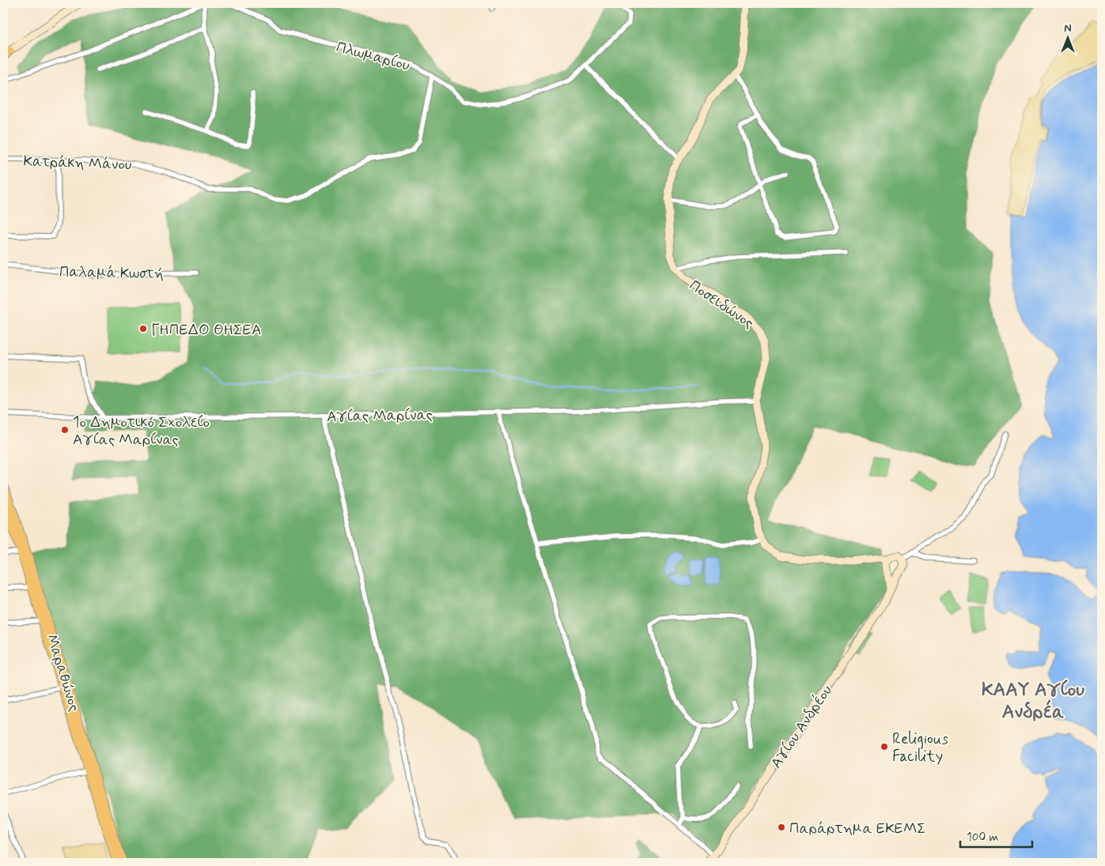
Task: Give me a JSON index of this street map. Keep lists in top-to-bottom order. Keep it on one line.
{"streets":{"main road":["Μαραθώνος"],"street":["Πλωμαρίου","Κατράκη Μάνου","Παλαμά Κωστή","Ποσειδώνος","Αγίας Μαρίνας","Αγίου Ανδρέου"]},"crossings":[["Πλωμαρίου","Κατράκη Μάνου"],["Ποσειδώνος","Αγίας Μαρίνας"],["Ποσειδώνος","Αγίου Ανδρέου"]],"districts":["ΚΑΑΥ Αγίου Ανδρέα"],"places":["ΓΗΠΕΔΟ ΘΗΣΕΑ","1ο Δημοτικό Σχολείο Αγίας Μαρίνας","Religious Facility","Παράρτημα ΕΚΕΜΣ"],"scale_bar":"100 m","north":"top"}
